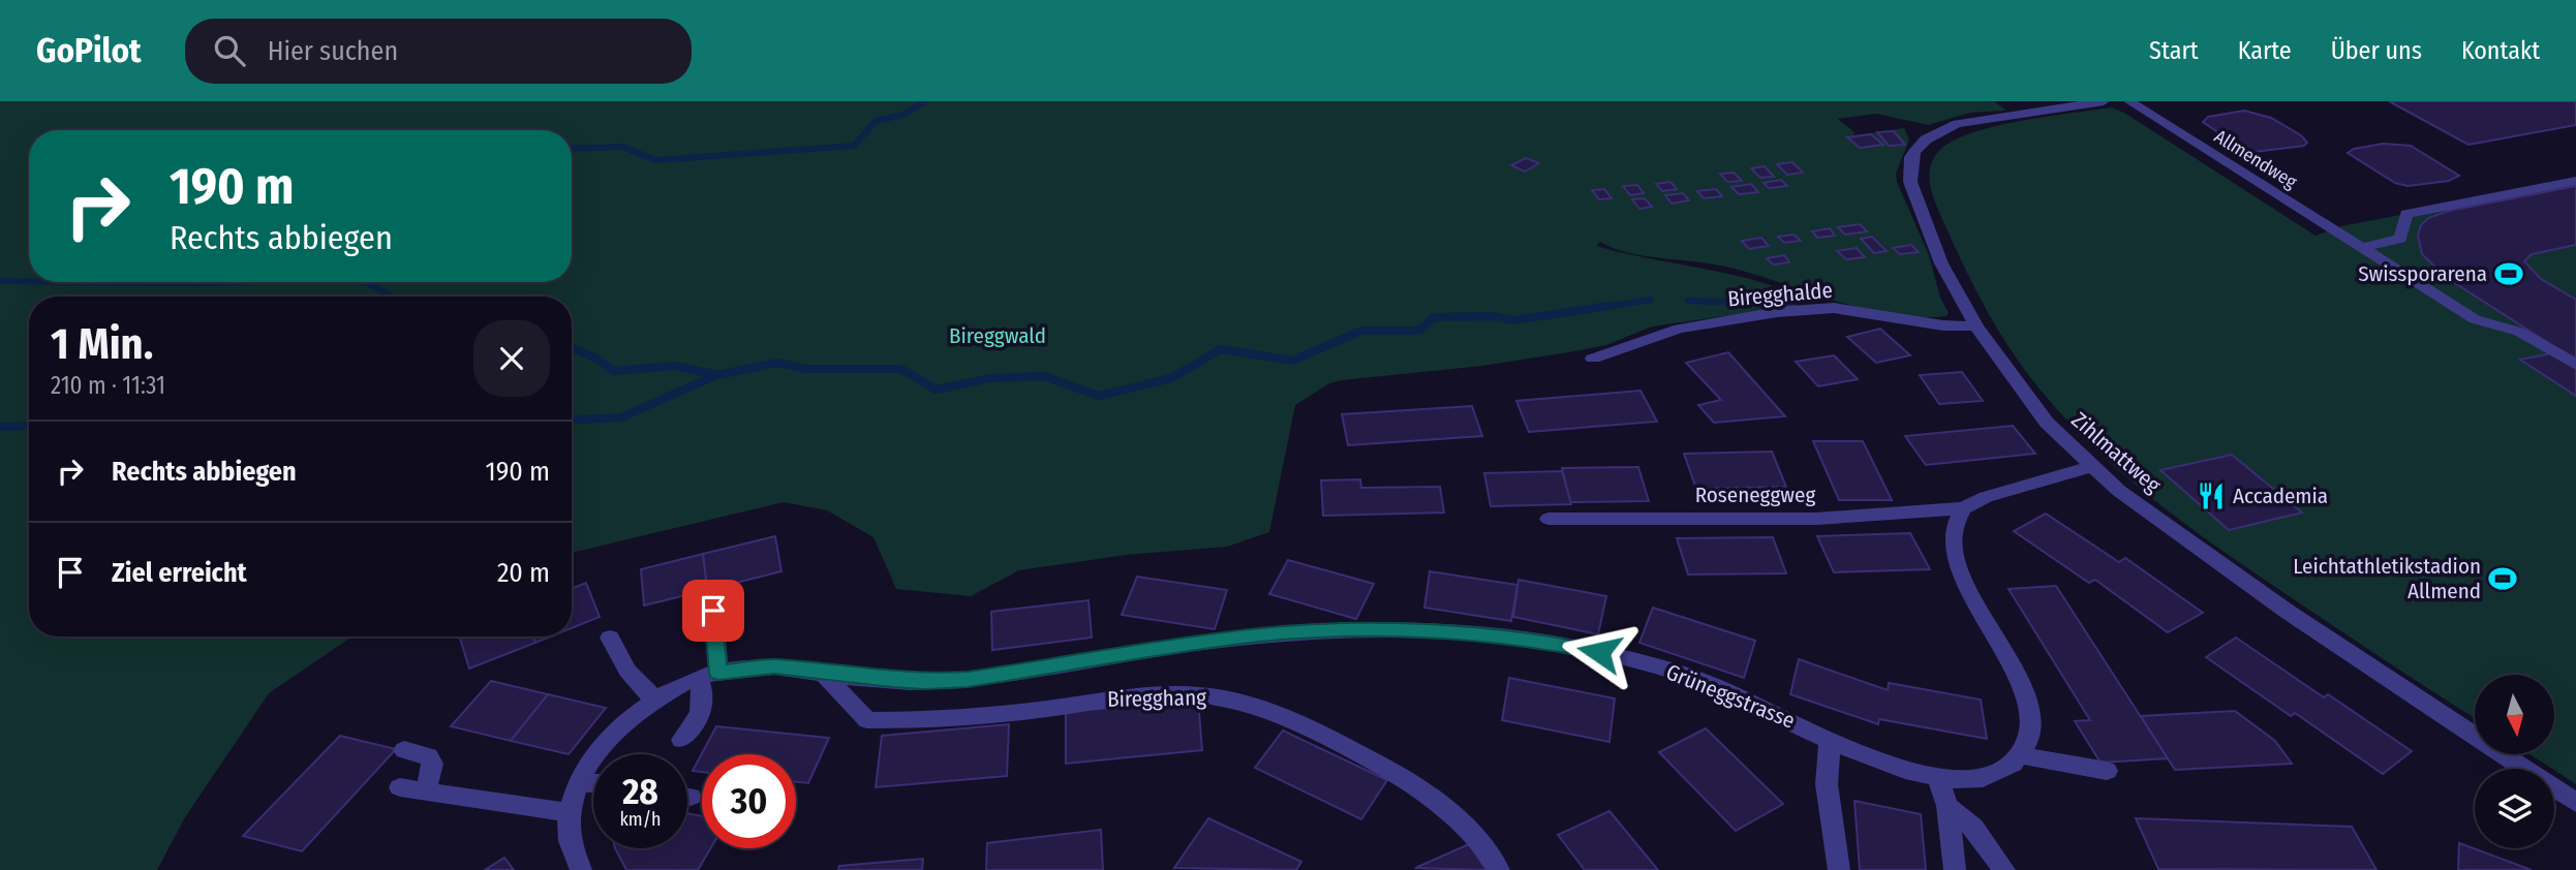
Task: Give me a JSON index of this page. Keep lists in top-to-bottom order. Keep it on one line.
{"streets":{"street":["Allmendweg","Biregghalde","Zihlmattweg","Roseneggweg","Grüneggstrasse","Biregghang"]},"crossings":[["Biregghalde","Zihlmattweg"],["Grüneggstrasse","Biregghang"]],"parks":["Bireggwald"],"places":{"sports":["Swissporarena","Leichtathletikstadion Allmend"],"restaurant":["Accademia"]},"north":"bottom","page":{"header":"GoPilot","search":"Hier suchen","nav":["Start","Karte","Über uns","Kontakt"],"turn":["190 m","Rechts abbiegen"],"heading":["1 Min.","210 m · 11:31"],"list":[{"name":"Rechts abbiegen","value":"190 m"},{"name":"Ziel erreicht","value":"20 m"}],"speed":"28 km/h","limit":"30"}}
